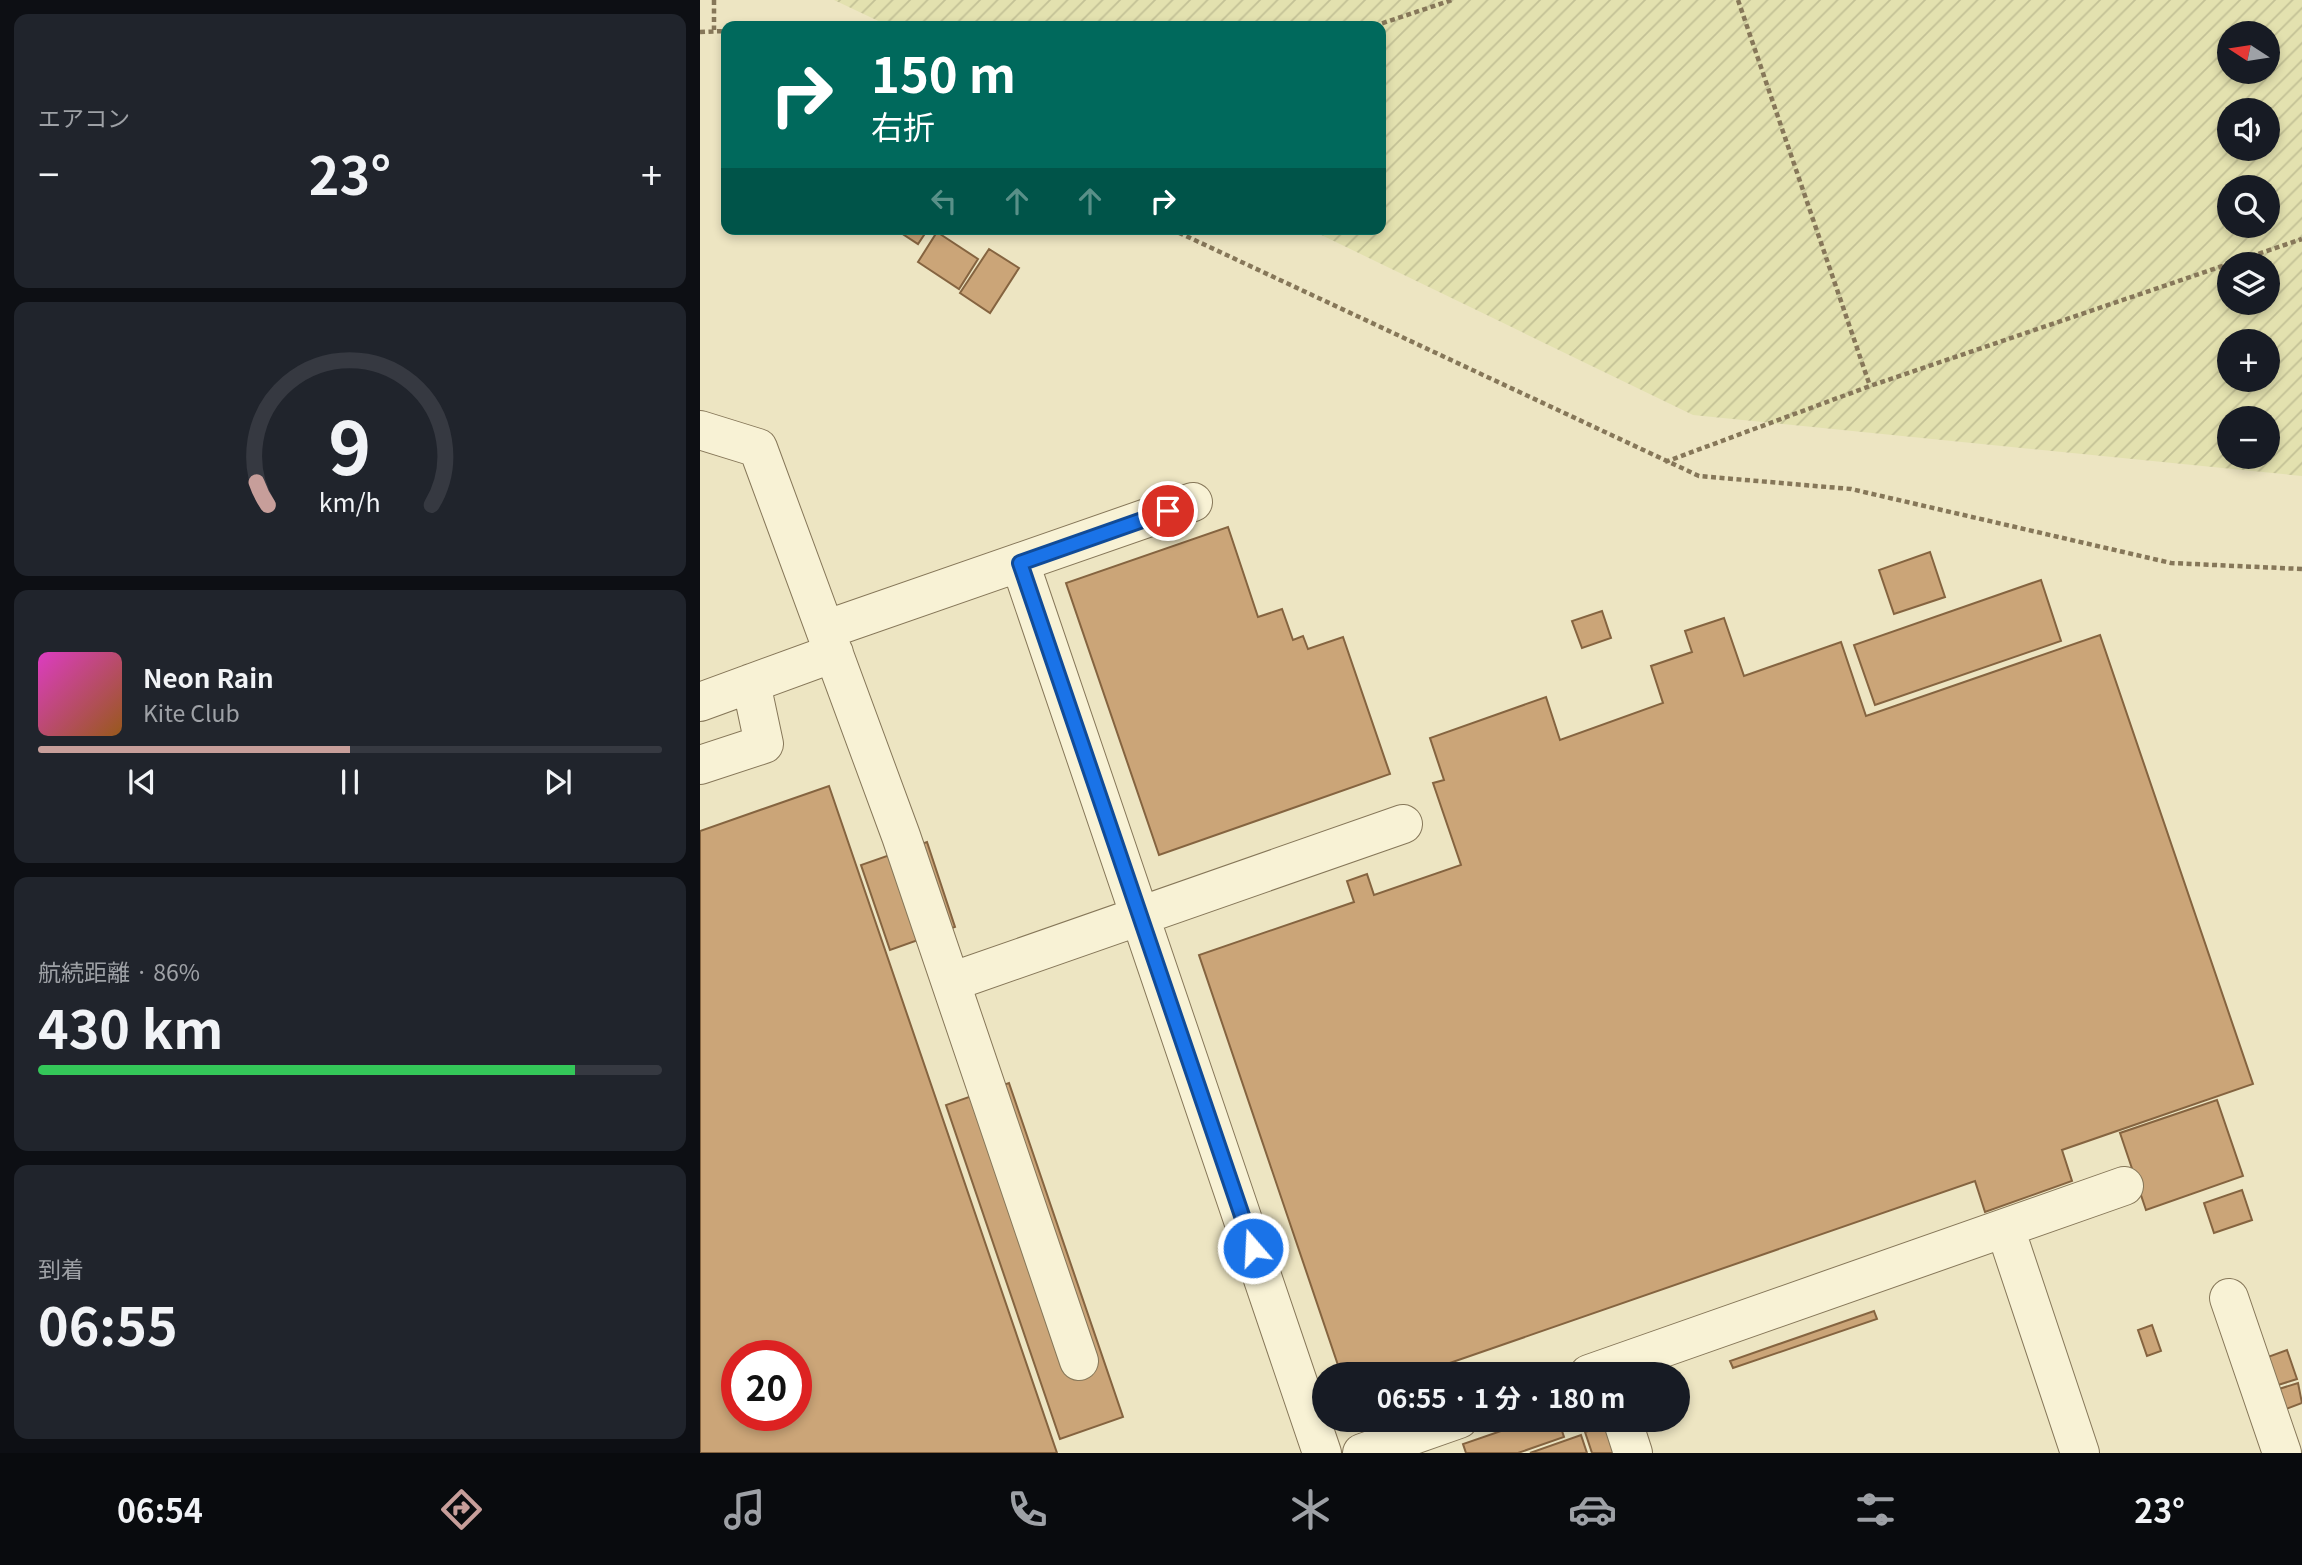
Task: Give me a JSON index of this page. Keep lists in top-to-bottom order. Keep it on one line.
{"north":"left","page":{"tile":["エアコン",["航続距離 · 86%","430 km"],["到着","06:55"]],"map_buttons":["+","−"],"turn":["150 m","右折"],"heat":["−","23°","+"],"song":["Neon Rain","Kite Club"],"limit":"20","trip":"06:55 · 1 分 · 180 m","tabs":["06:54","23°"],"gauge":["9","km/h"]}}
